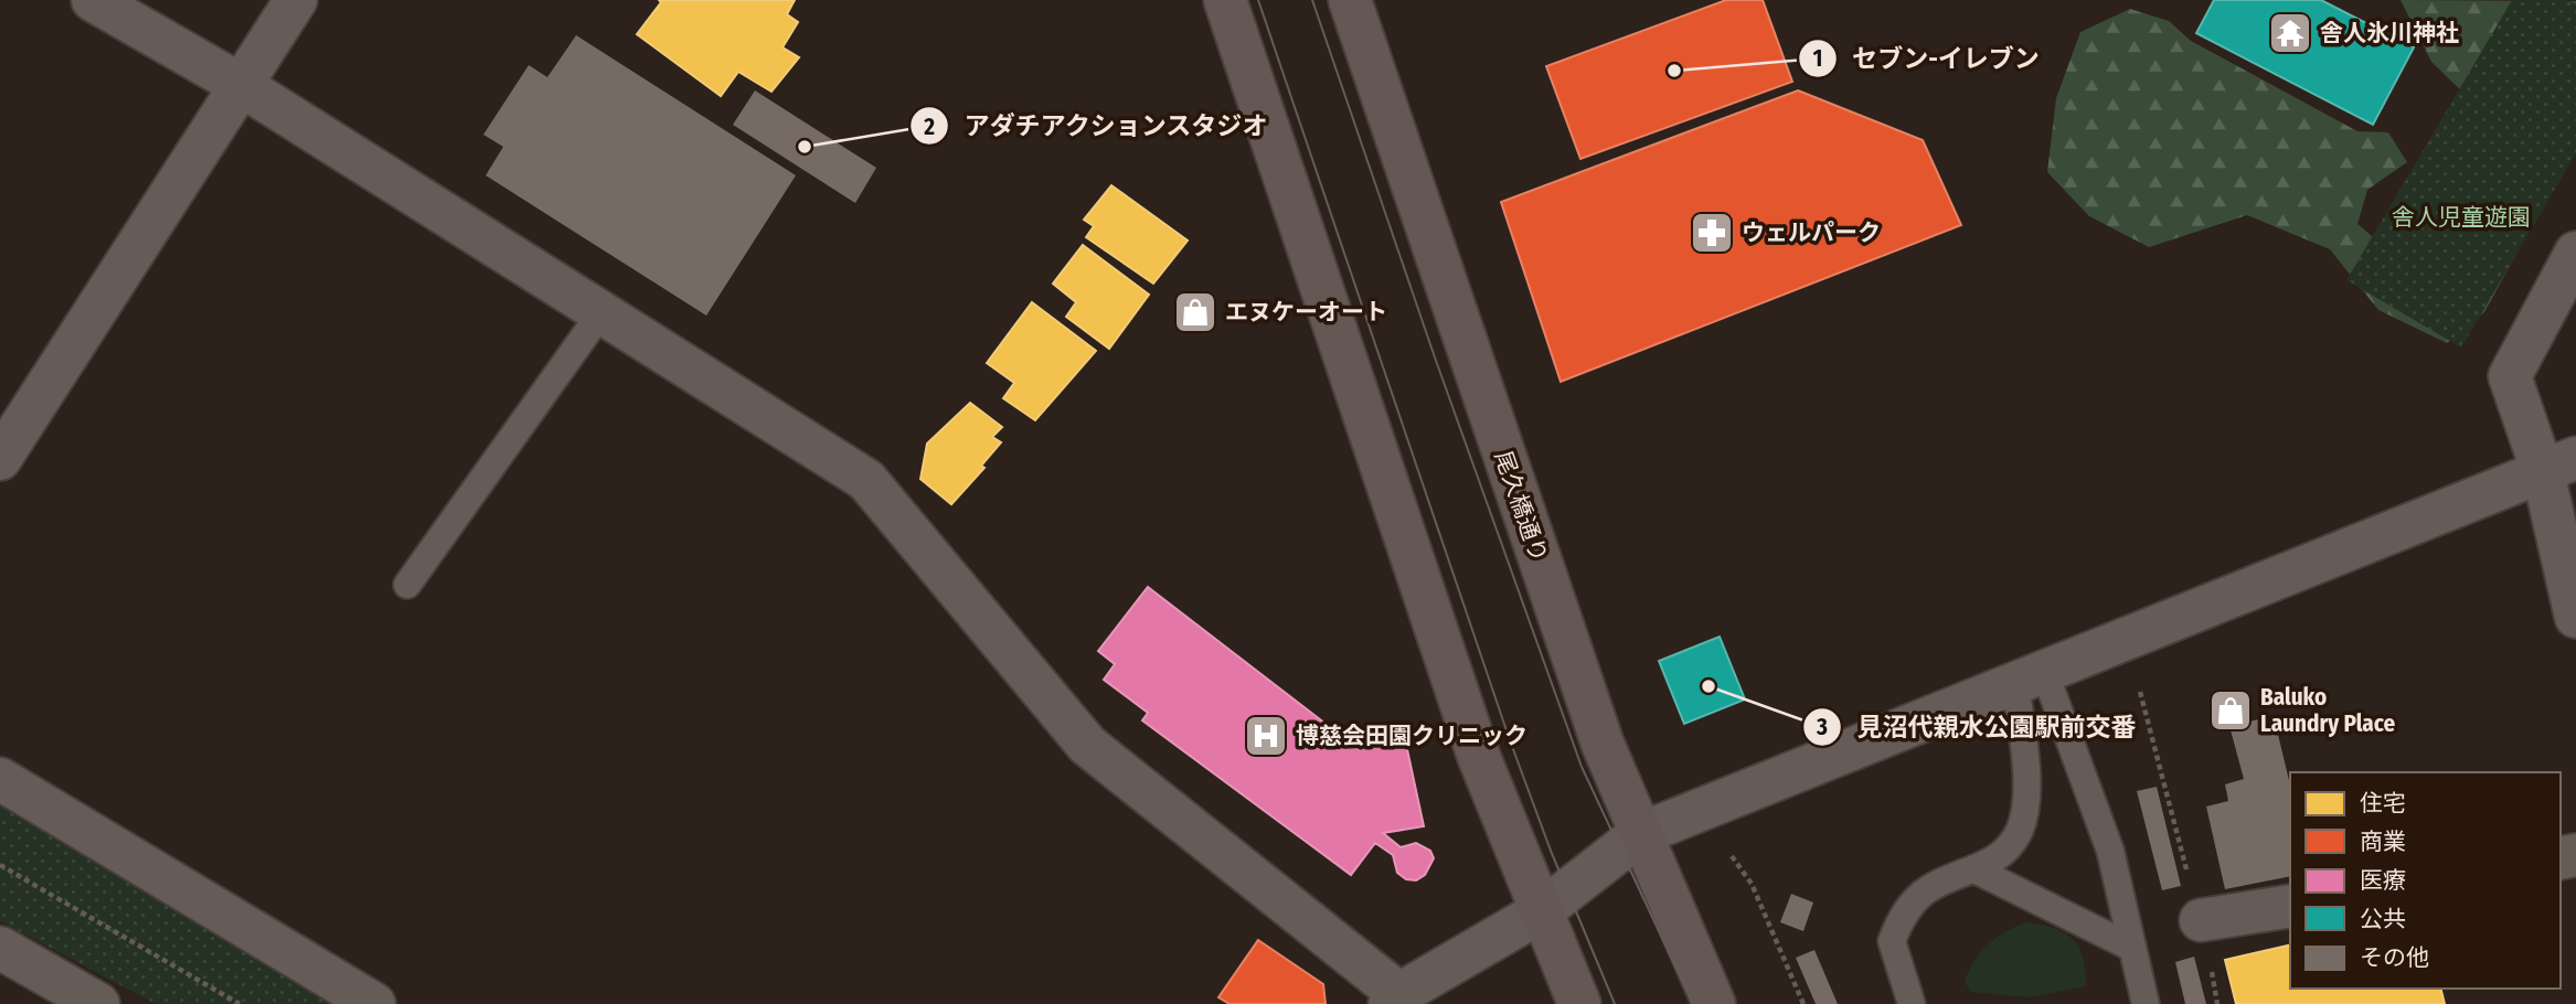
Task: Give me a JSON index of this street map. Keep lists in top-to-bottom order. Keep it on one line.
{"streets":{"main road":["尾久橋通り"]},"parks":["舎人児童遊園"],"places":{"temple":["舎人氷川神社"],"other":["セブン-イレブン","アダチアクションスタジオ","見沼代親水公園駅前交番"],"pharmacy":["ウェルパーク"],"shop":["エヌケーオート","Baluko Laundry Place"],"hospital":["博慈会田園クリニック"]},"legend":["住宅","商業","医療","公共","その他"]}
